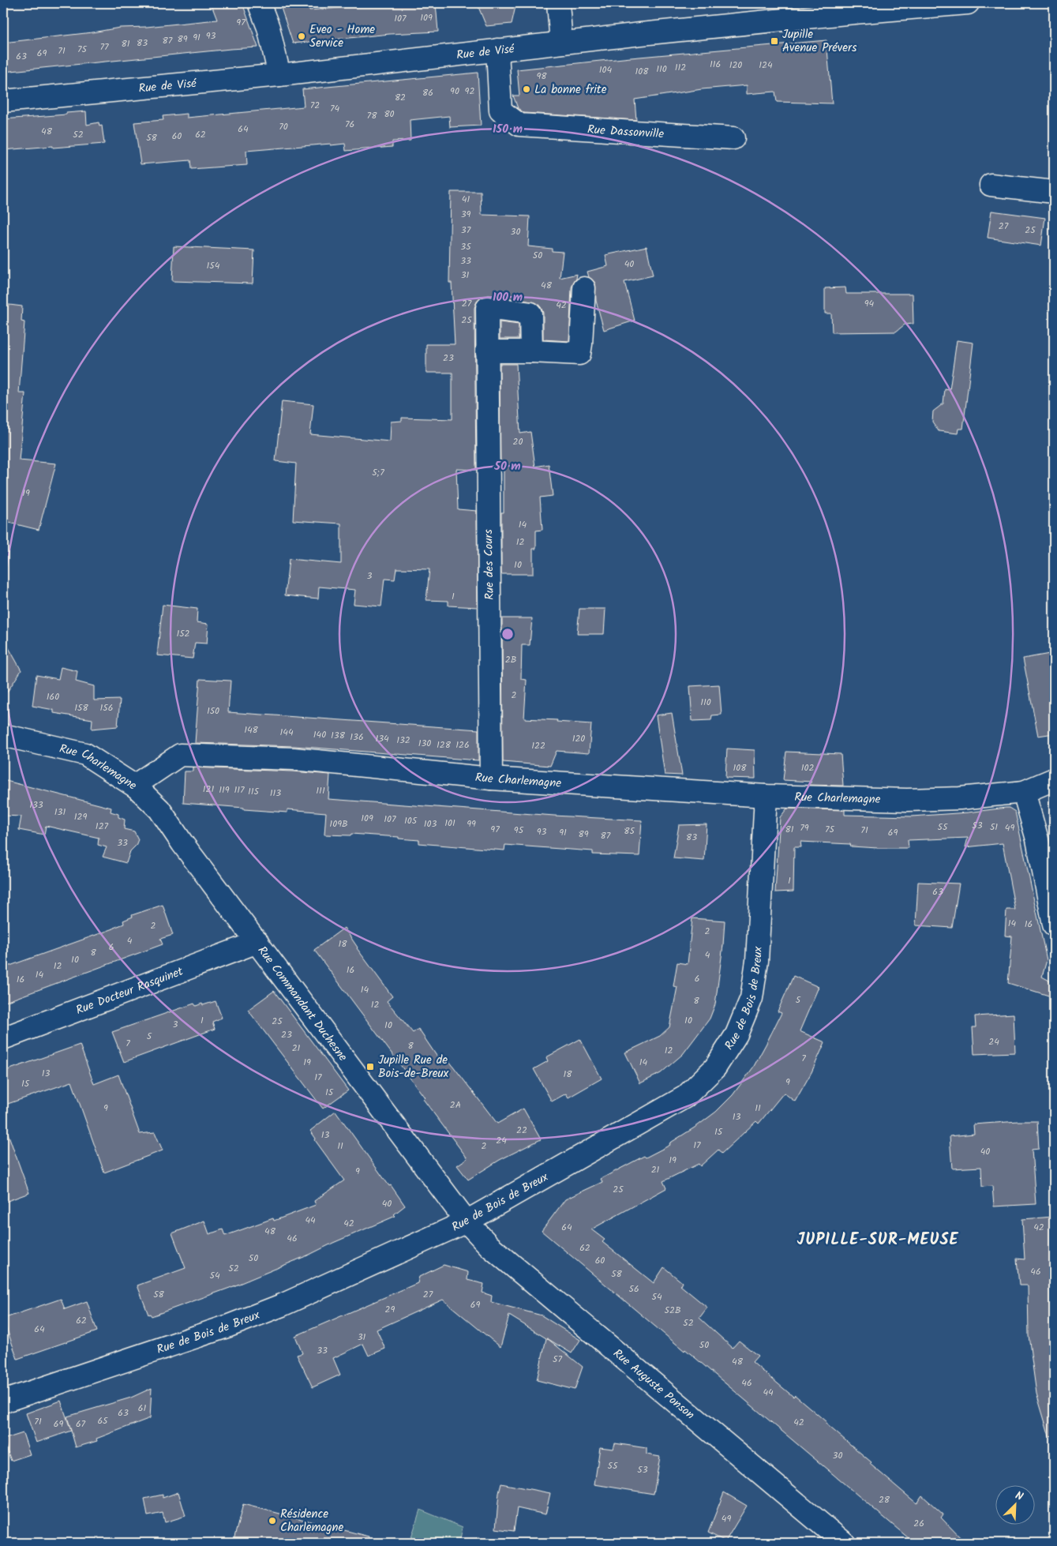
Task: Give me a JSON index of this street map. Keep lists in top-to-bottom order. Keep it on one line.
{"streets":{"street":["Rue de Visé","Rue Dassonville","Rue des Cours","Rue Charlemagne","Rue Docteur Rasquinet","Rue de Bois de Breux","Rue Commandant Duchesne","Rue Auguste Ponson"]},"crossings":[["Rue de Visé","Rue Dassonville"],["Rue des Cours","Rue Charlemagne"],["Rue Charlemagne","Rue de Bois de Breux"],["Rue Charlemagne","Rue Commandant Duchesne"],["Rue Docteur Rasquinet","Rue Commandant Duchesne"],["Rue de Bois de Breux","Rue Commandant Duchesne"],["Rue de Bois de Breux","Rue Auguste Ponson"],["Rue Commandant Duchesne","Rue Auguste Ponson"]],"districts":["JUPILLE-SUR-MEUSE"],"places":{"other":["Eveo - Home Service","La bonne frite","Résidence Charlemagne"],"transit":["Jupille Avenue Prévers","Jupille Rue de Bois-de-Breux"]},"house_numbers":["109","107","97","93","91","89","87","83","81","77","75","71","69","63","116","120","124","112","110","104","108","98","90","92","86","82","72","74","80","78","76","70","64","48","52","62","60","58","41","39","27","37","25","30","35","50","33","40","154","31","48","27","94","42","25","23","20","5;7","19","14","12","10","3","1","152","2B","2","160","110","158","156","150","148","144","140","138","136","134","120","132","130","128","126","122","108","102","121","119","117","111","115","113","133","131","129","109","107","105","101","109B","103","99","53","127","55","51","79","49","97","81","75","95","71","85","93","91","69","89","87","83","33","1","63","14","16","2","2","4","18","6","8","4","10","12","16","14","6","16","14","5","8","12","1","10","25","3","10","23","5","24","7","8","21","12","7","19","14","13","18","17","9","15","15","2A","9","11","13","22","15","13","24","17","11","2","40","19","21","9","25","40","44","42","64","42","48","46","62","50","60","52","46","58","54","56","58","27","54","69","29","52B","62","52","64","31","50","33","57","48","46","44","61","63","65","71","42","69","67","30","55","53","28","49","26"],"north":"top right","rings":["150 m","100 m","50 m"]}
